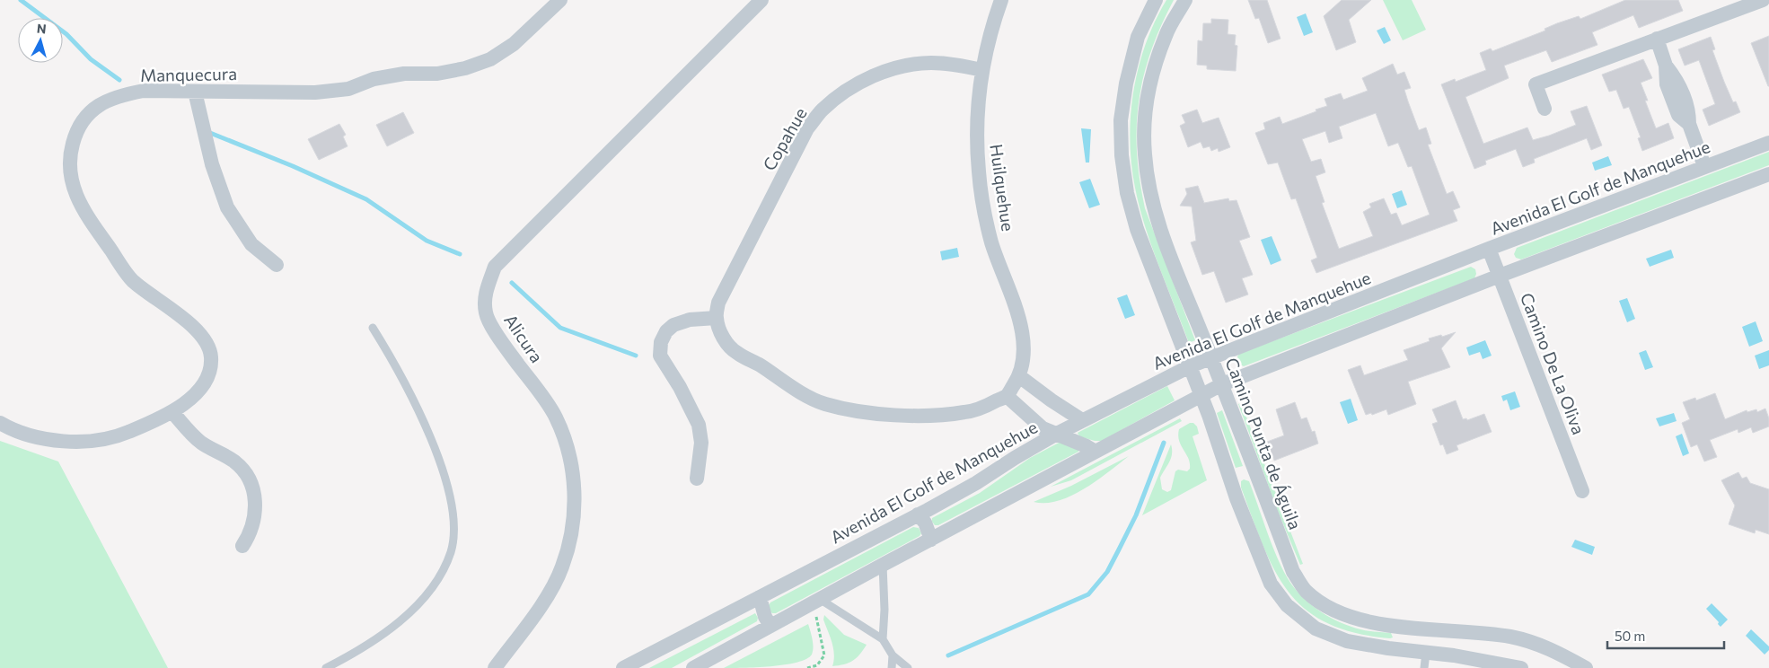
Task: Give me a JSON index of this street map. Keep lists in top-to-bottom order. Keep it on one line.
{"streets":{"street":["Manquecura","Copahue","Huilquehue","Avenida El Golf de Manquehue","Alicura","Camino De La Oliva","Camino Punta de Águila"]},"crossings":[["Copahue","Huilquehue"],["Avenida El Golf de Manquehue","Camino De La Oliva"],["Avenida El Golf de Manquehue","Camino Punta de Águila"]],"scale_bar":"50 m","north":"top"}
